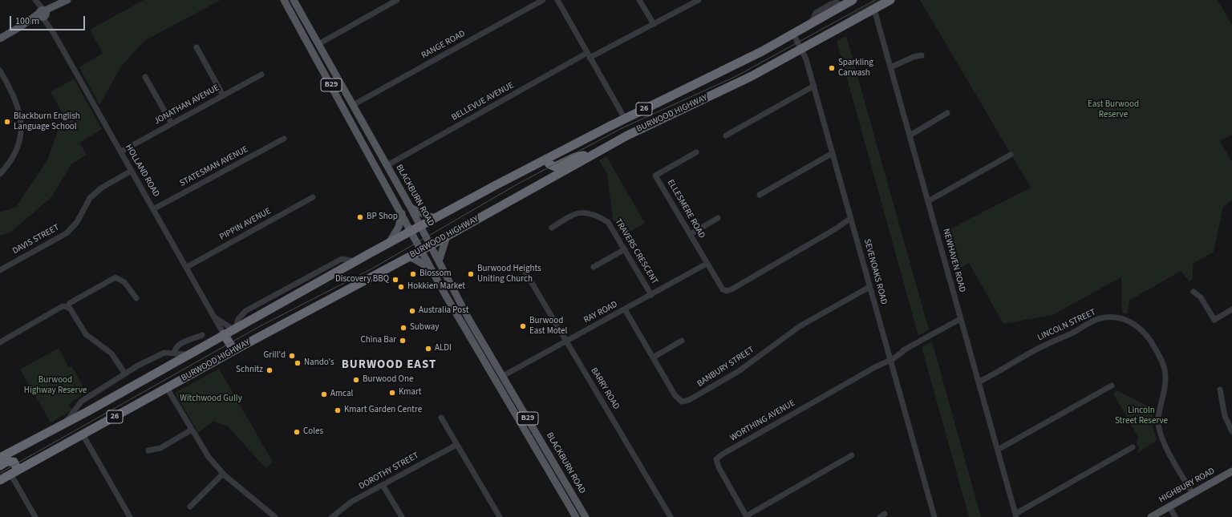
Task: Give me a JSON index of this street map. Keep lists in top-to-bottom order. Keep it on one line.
{"streets":{"highway":["26","BURWOOD HIGHWAY"],"main road":["B29","BLACKBURN ROAD","HIGHBURY ROAD"],"street":["RANGE ROAD","BELLEVUE AVENUE","JONATHAN AVENUE","STATESMAN AVENUE","HOLLAND ROAD","ELLESMERE ROAD","PIPPIN AVENUE","DAVIS STREET","TRAVERS CRESCENT","NEWHAVEN ROAD","SEVENOAKS ROAD","RAY ROAD","LINCOLN STREET","BANBURY STREET","BARRY ROAD","WORTHING AVENUE","DOROTHY STREET"]},"crossings":[["RANGE ROAD","BLACKBURN ROAD"],["BELLEVUE AVENUE","BLACKBURN ROAD"],["JONATHAN AVENUE","HOLLAND ROAD"],["BURWOOD HIGHWAY","HOLLAND ROAD"],["BURWOOD HIGHWAY","BLACKBURN ROAD"],["BURWOOD HIGHWAY","NEWHAVEN ROAD"],["BURWOOD HIGHWAY","SEVENOAKS ROAD"],["STATESMAN AVENUE","HOLLAND ROAD"],["HOLLAND ROAD","PIPPIN AVENUE"],["HOLLAND ROAD","DAVIS STREET"],["BLACKBURN ROAD","RAY ROAD"],["ELLESMERE ROAD","SEVENOAKS ROAD"],["ELLESMERE ROAD","RAY ROAD"],["TRAVERS CRESCENT","RAY ROAD"],["NEWHAVEN ROAD","LINCOLN STREET"],["NEWHAVEN ROAD","WORTHING AVENUE"],["SEVENOAKS ROAD","BANBURY STREET"],["SEVENOAKS ROAD","WORTHING AVENUE"],["RAY ROAD","BANBURY STREET"],["RAY ROAD","BARRY ROAD"],["LINCOLN STREET","HIGHBURY ROAD"]],"districts":["BURWOOD EAST"],"parks":["East Burwood Reserve","Burwood Highway Reserve","Witchwood Gully","Lincoln Street Reserve"],"places":["Sparkling Carwash","Blackburn English Language School","BP Shop","Blossom","Burwood Heights Uniting Church","Discovery BBQ","Hokkien Market","Australia Post","Burwood East Motel","Subway","China Bar","ALDI","Grill'd","Nando's","Schnitz","Burwood One","Kmart","Amcal","Kmart Garden Centre","Coles"],"scale_bar":"100 m"}
